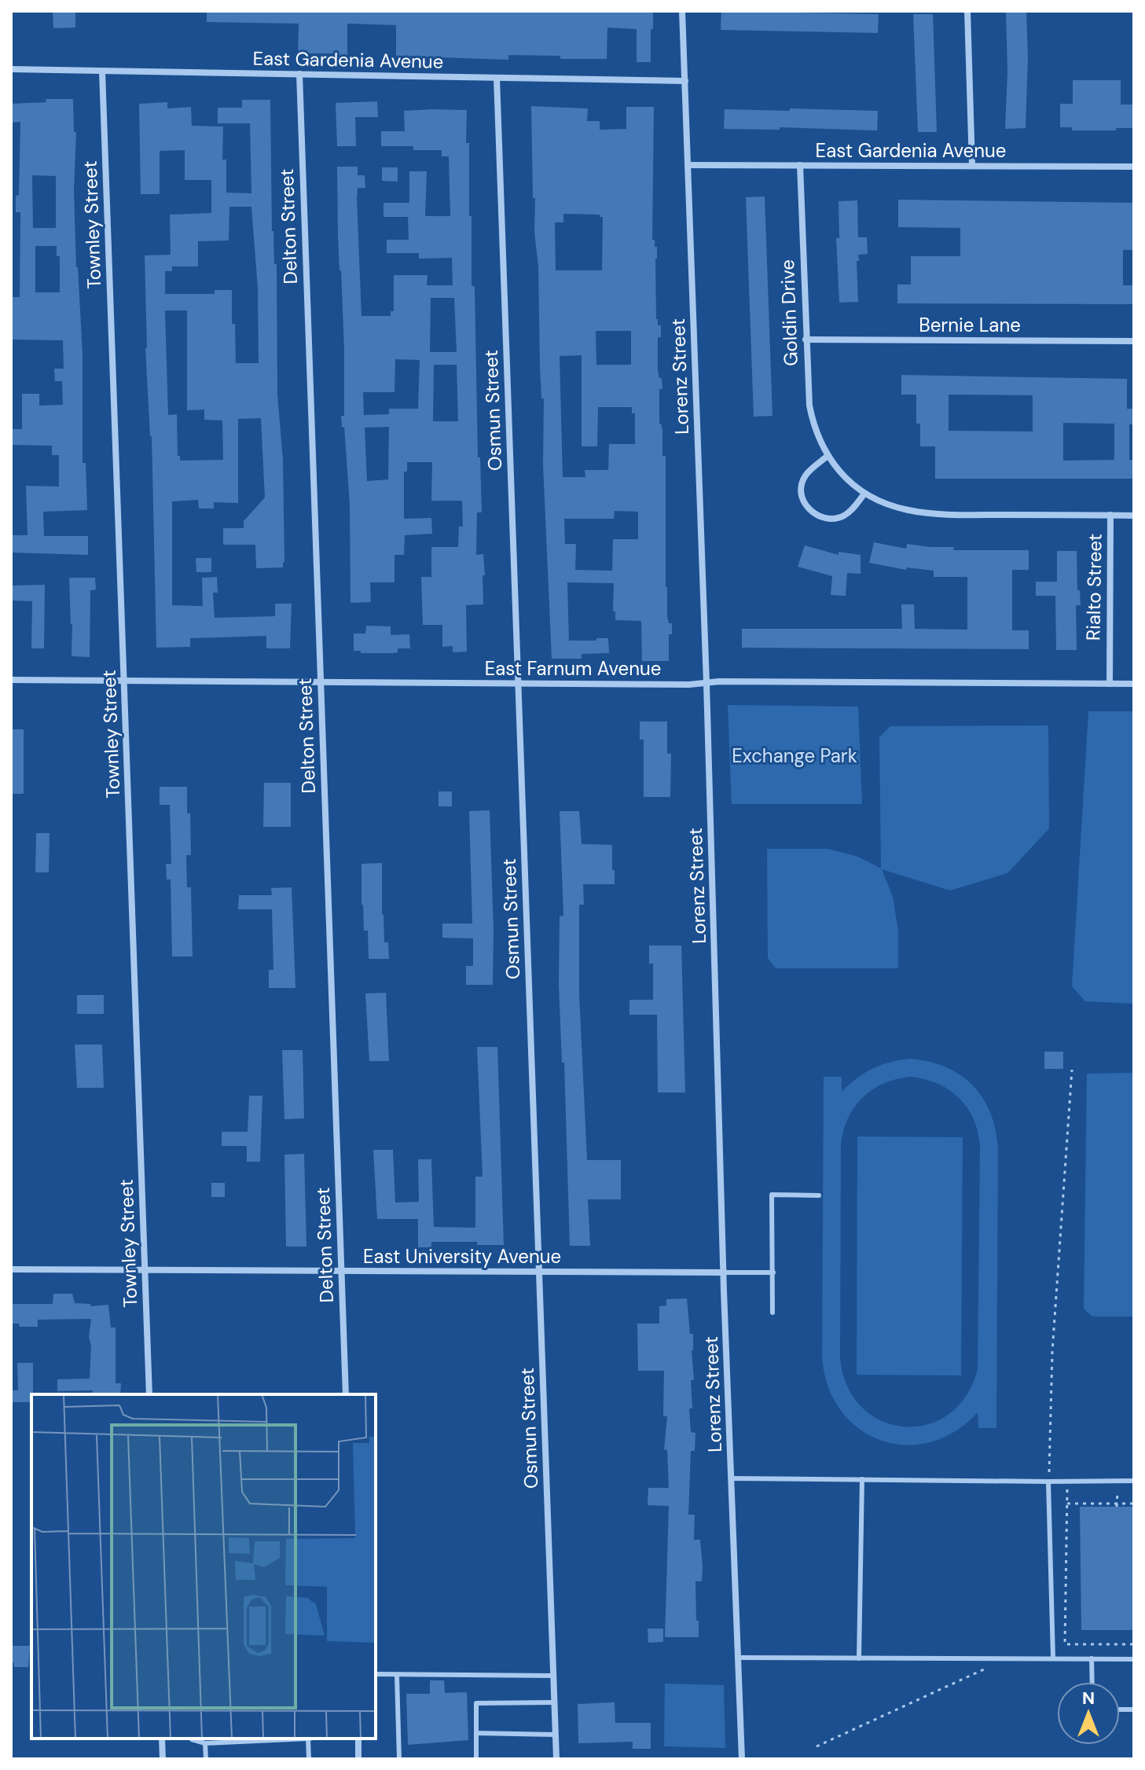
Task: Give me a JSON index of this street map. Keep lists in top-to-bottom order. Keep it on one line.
{"streets":{"street":["East Gardenia Avenue","Townley Street","Delton Street","Goldin Drive","Bernie Lane","Lorenz Street","Osmun Street","Rialto Street","East Farnum Avenue","East University Avenue"]},"crossings":[["East Gardenia Avenue","Townley Street"],["East Gardenia Avenue","Delton Street"],["East Gardenia Avenue","Goldin Drive"],["East Gardenia Avenue","Lorenz Street"],["East Gardenia Avenue","Osmun Street"],["Townley Street","East Farnum Avenue"],["Townley Street","East University Avenue"],["Delton Street","East Farnum Avenue"],["Delton Street","East University Avenue"],["Goldin Drive","Bernie Lane"],["Goldin Drive","Rialto Street"],["Lorenz Street","East Farnum Avenue"],["Lorenz Street","East University Avenue"],["Osmun Street","East Farnum Avenue"],["Osmun Street","East University Avenue"],["Rialto Street","East Farnum Avenue"]],"parks":["Exchange Park"],"north":"top"}
